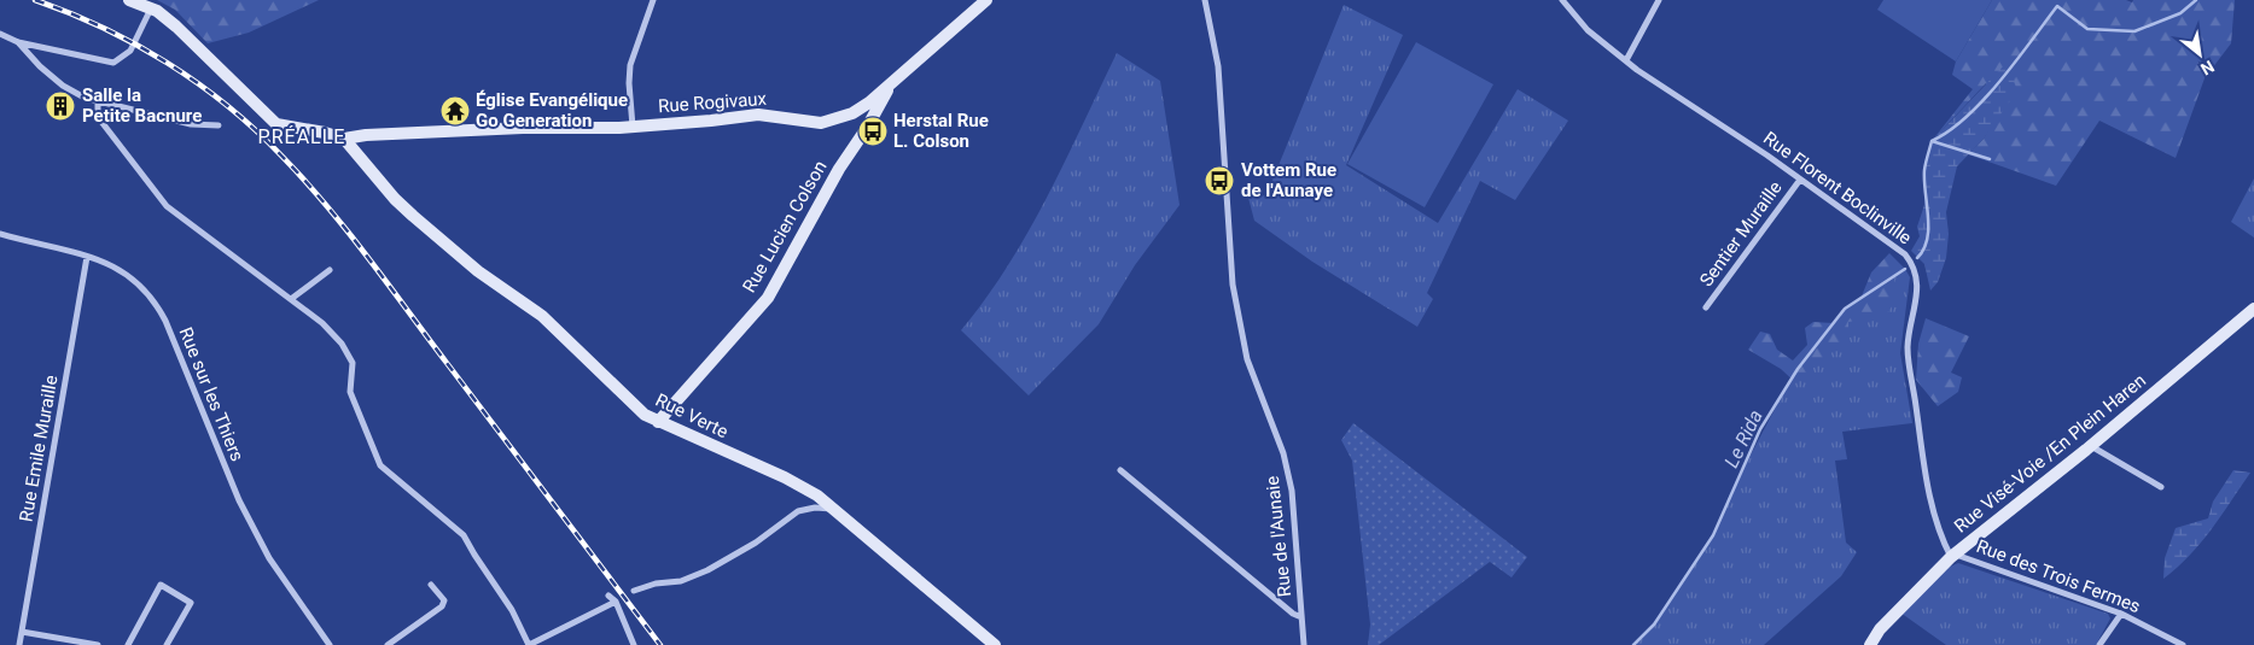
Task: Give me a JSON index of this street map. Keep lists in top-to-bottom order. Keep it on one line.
{"streets":{"street":["Rue Rogivaux","Rue Florent Boclinville","Rue Lucien Colson","Sentier Muraille","Rue sur les Thiers","Rue Verte","Rue Emile Muraille","Rue Visé-Voie /En Plein Haren","Rue de l'Aunaie","Rue des Trois Fermes"]},"crossings":[["Rue Rogivaux","Rue Lucien Colson"],["Rue Rogivaux","Rue Verte"],["Rue Florent Boclinville","Sentier Muraille"],["Rue Florent Boclinville","Rue Visé-Voie /En Plein Haren"],["Rue Florent Boclinville","Rue des Trois Fermes"],["Rue Lucien Colson","Rue Verte"],["Rue sur les Thiers","Rue Emile Muraille"],["Rue Visé-Voie /En Plein Haren","Rue des Trois Fermes"]],"districts":["PRÉALLE"],"water":["Le Rida"],"places":{"building":["Salle la Petite Bacnure"],"temple":["Église Evangélique Go Generation"],"bus stop":["Herstal Rue L. Colson","Vottem Rue de l'Aunaye"]},"north":"bottom right"}
